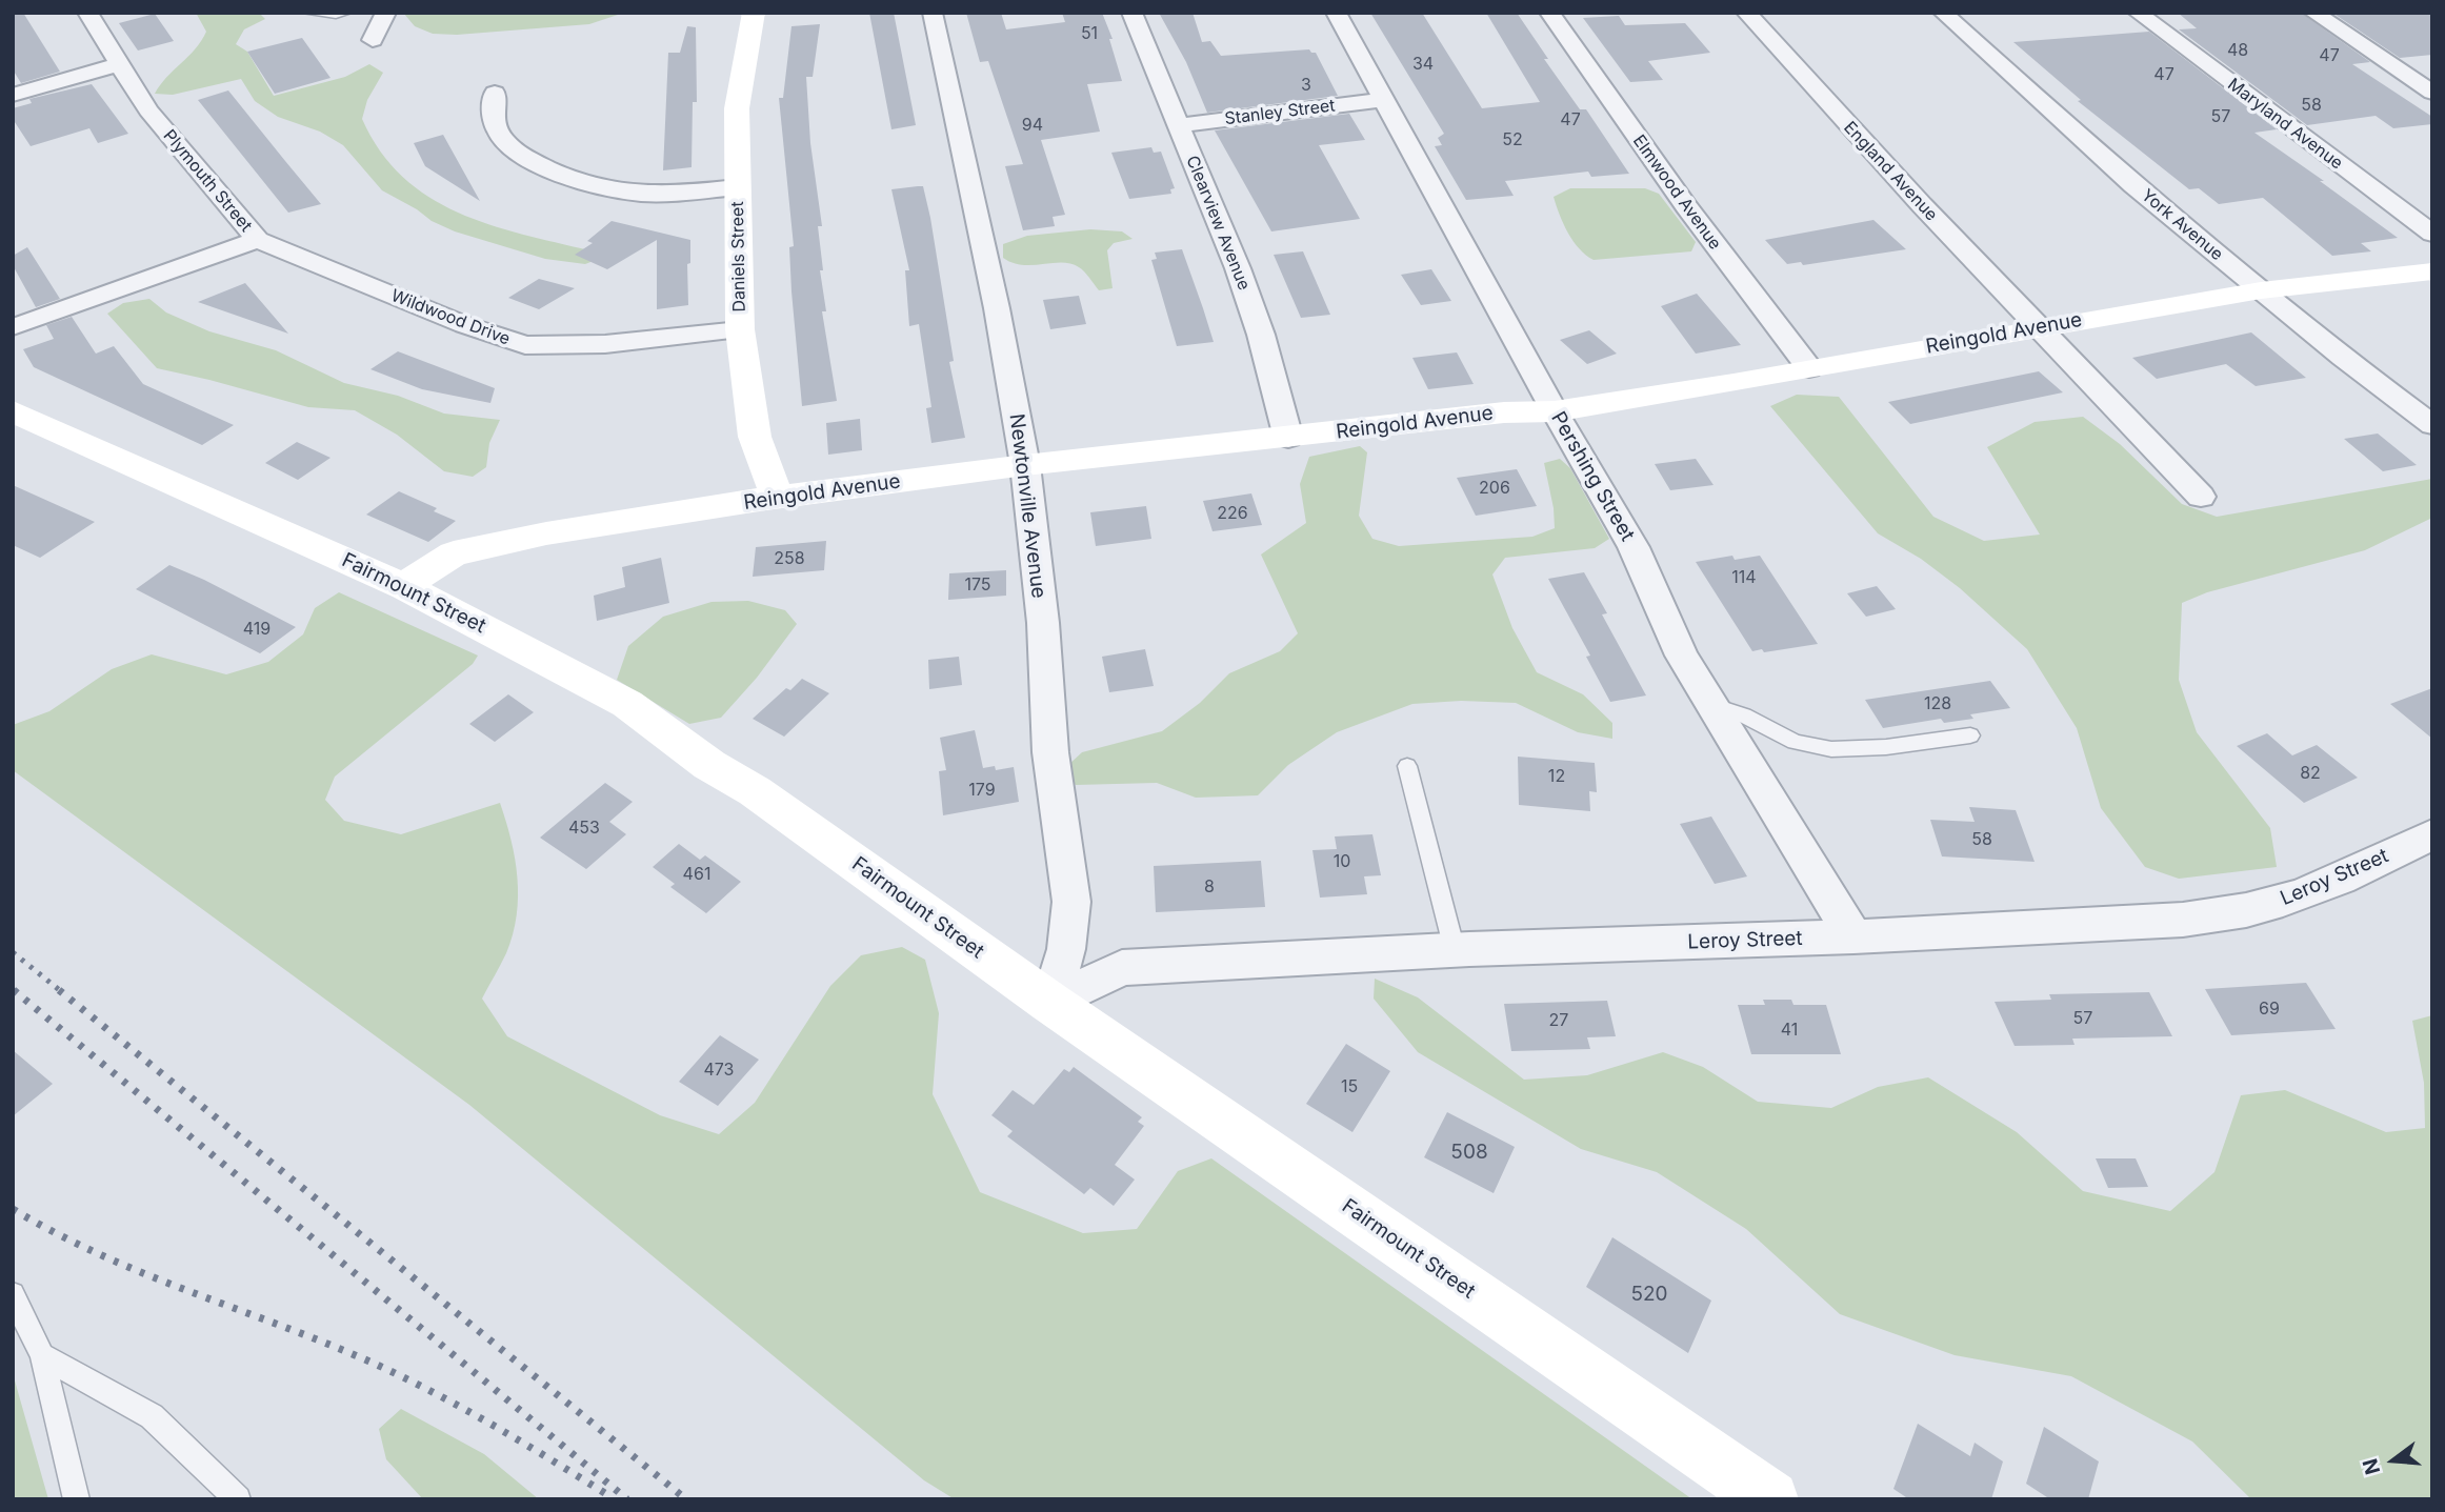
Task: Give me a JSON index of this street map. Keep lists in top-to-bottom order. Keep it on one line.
{"streets":{"street":["Stanley Street","Maryland Avenue","England Avenue","Plymouth Street","Elmwood Avenue","Clearview Avenue","York Avenue","Daniels Street","Wildwood Drive","Reingold Avenue","Pershing Street","Newtonville Avenue","Fairmount Street","Leroy Street"]},"crossings":[["Stanley Street","Clearview Avenue"],["Stanley Street","Pershing Street"],["England Avenue","Reingold Avenue"],["Plymouth Street","Wildwood Drive"],["Elmwood Avenue","Reingold Avenue"],["Clearview Avenue","Reingold Avenue"],["York Avenue","Reingold Avenue"],["Daniels Street","Wildwood Drive"],["Daniels Street","Reingold Avenue"],["Reingold Avenue","Pershing Street"],["Reingold Avenue","Newtonville Avenue"],["Reingold Avenue","Fairmount Street"],["Pershing Street","Leroy Street"],["Newtonville Avenue","Fairmount Street"],["Newtonville Avenue","Leroy Street"],["Fairmount Street","Leroy Street"]],"house_numbers":["51","48","47","34","47","3","58","57","47","94","52","206","226","258","114","175","419","128","82","12","179","453","58","10","461","8","69","57","27","41","473","15","508","520"],"north":"left"}
